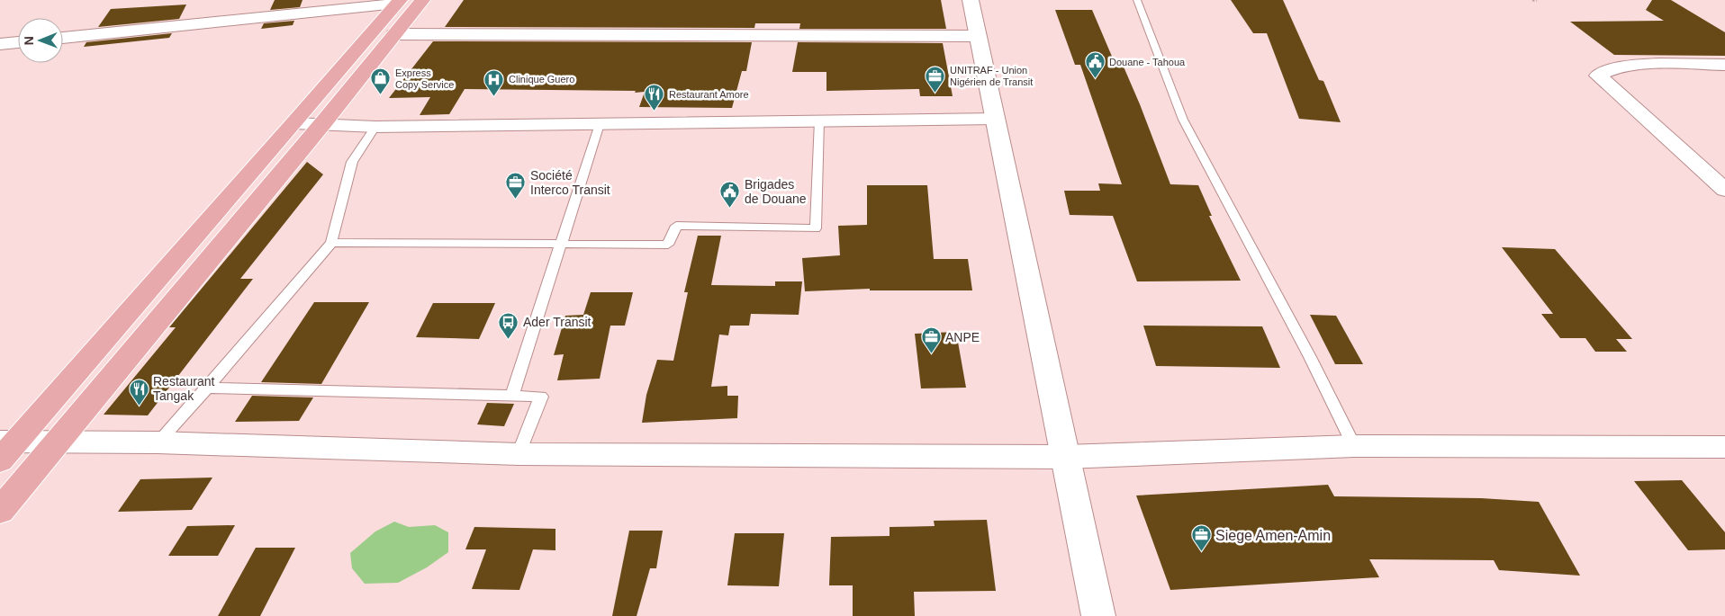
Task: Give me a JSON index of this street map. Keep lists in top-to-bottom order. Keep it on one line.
{"places":{"public building":["Douane - Tahoua","Brigades de Douane"],"office":["UNITRAF - Union Nigérien de Transit","Société Interco Transit","ANPE","Siege Amen-Amin"],"shop":["Express Copy Service"],"hospital":["Clinique Guero"],"restaurant":["Restaurant Amore","Restaurant Tangak"],"bus stop":["Ader Transit"]},"north":"left"}
